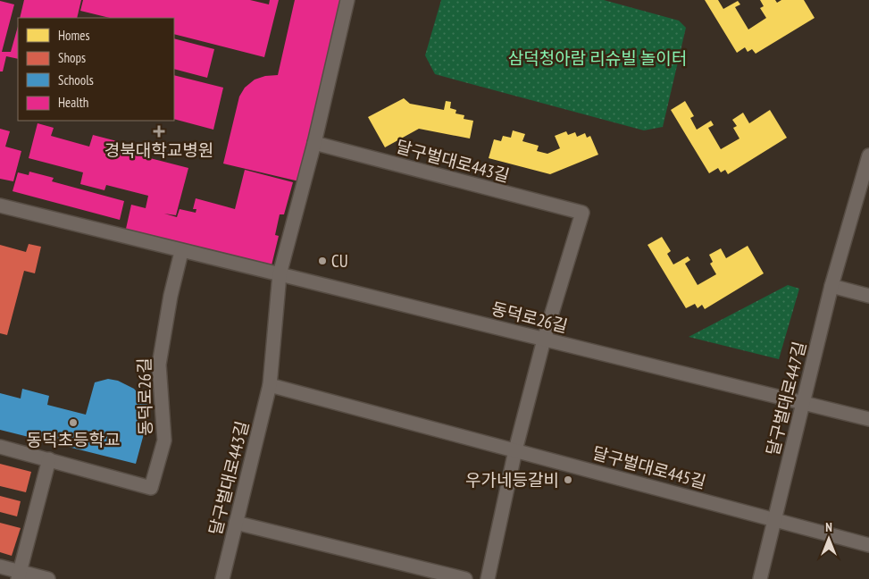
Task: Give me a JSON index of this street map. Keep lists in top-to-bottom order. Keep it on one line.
{"streets":{"street":["달구벌대로443길","동덕로26길","달구벌대로447길","달구벌대로445길"]},"crossings":[["달구벌대로443길","동덕로26길"],["동덕로26길","달구벌대로447길"],["달구벌대로447길","달구벌대로445길"]],"parks":["삼덕청아람 리슈빌 놀이터"],"places":{"health":["경북대학교병원"],"other":["CU","동덕초등학교","우가네등갈비"]},"legend":["Homes","Shops","Schools","Health"],"north":"top"}
